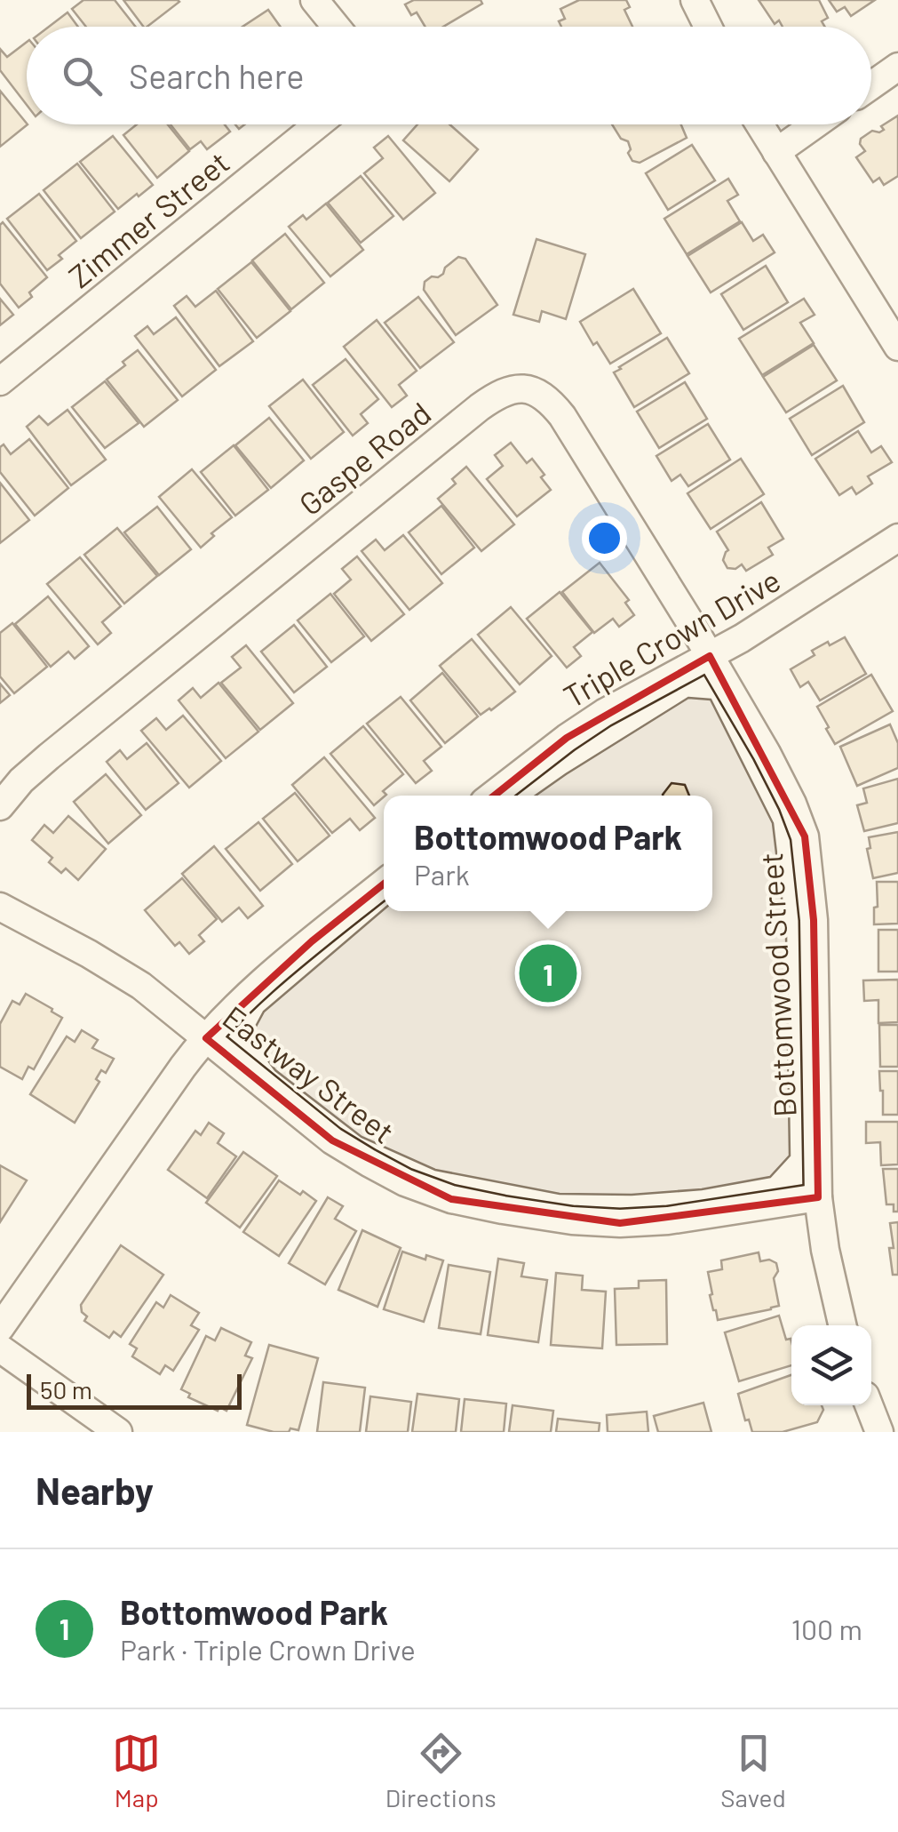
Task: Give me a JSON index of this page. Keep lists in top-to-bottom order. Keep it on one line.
{"streets":{"street":["Zimmer Street","Gaspe Road","Triple Crown Drive","Bottomwood Street","Eastway Street"]},"crossings":[["Gaspe Road","Triple Crown Drive"],["Gaspe Road","Bottomwood Street"],["Triple Crown Drive","Bottomwood Street"],["Bottomwood Street","Eastway Street"]],"scale_bar":"50 m","page":{"search":"Search here","popup":["Bottomwood Park","Park"],"pins":"1","scale":"50 m","heading":"Nearby","list":[{"mark":"1","name":"Bottomwood Park","note":"Park · Triple Crown Drive","value":"100 m"}],"nav":["Map","Directions","Saved"]}}
